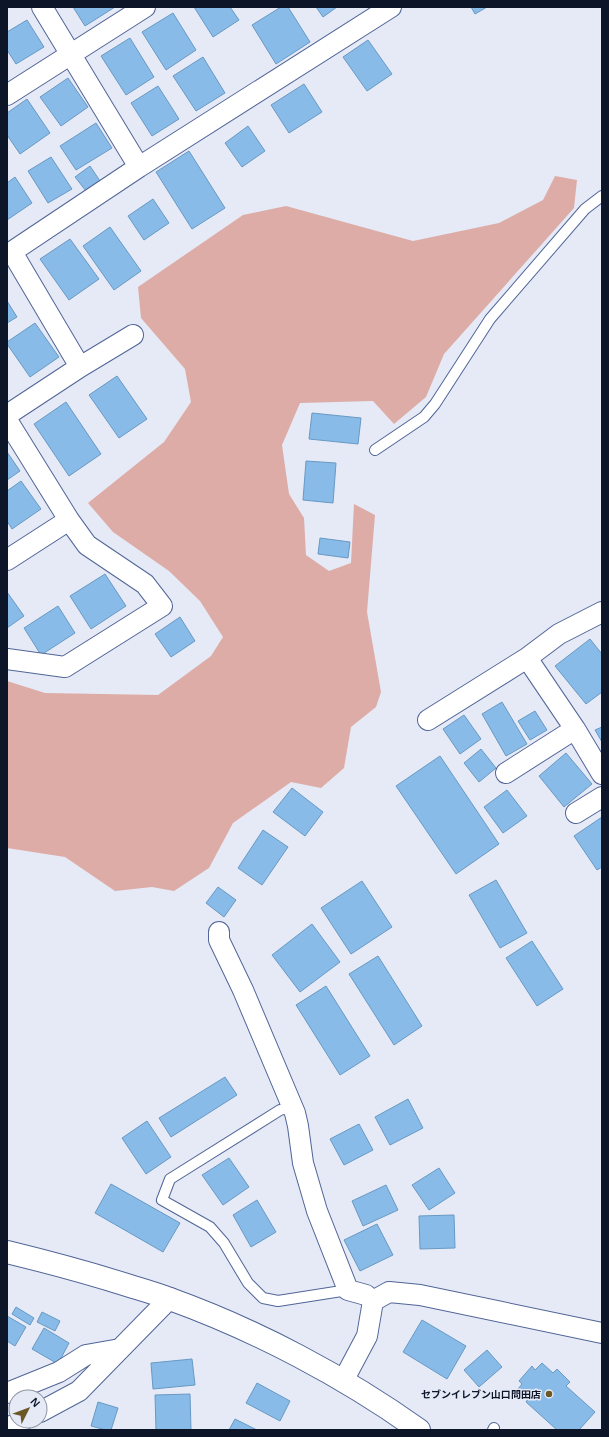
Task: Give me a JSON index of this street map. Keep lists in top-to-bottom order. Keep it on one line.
{"places":["セブンイレブン山口問田店"],"north":"top right"}
